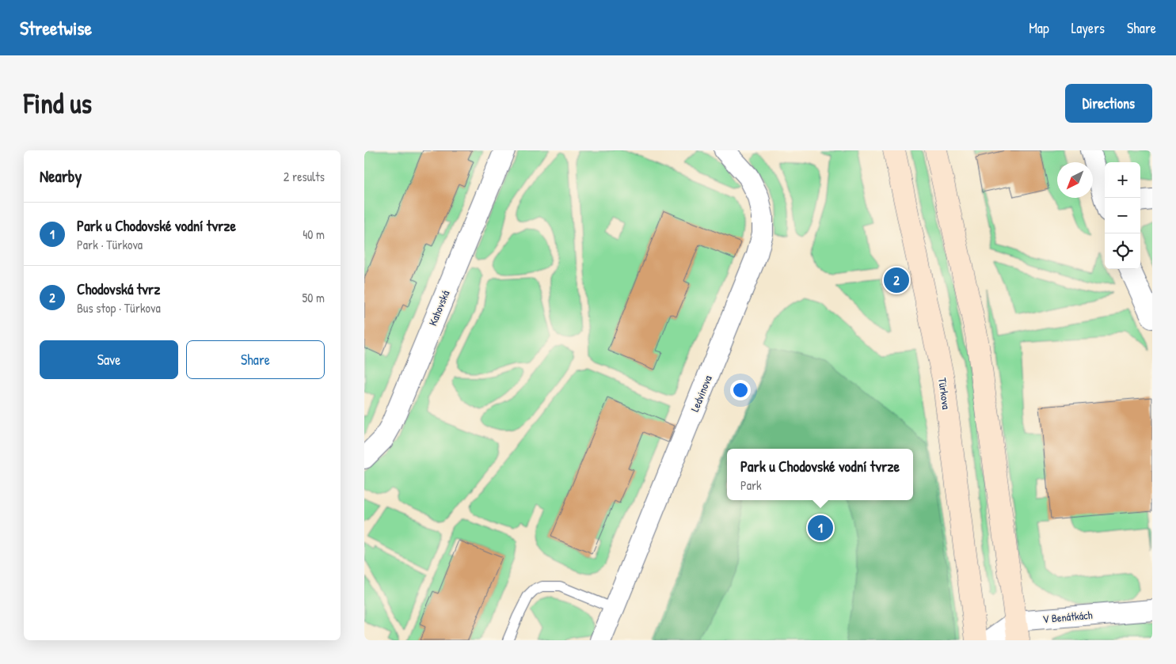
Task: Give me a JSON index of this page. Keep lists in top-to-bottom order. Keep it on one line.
{"streets":{"main road":["Türkova"],"street":["Kahovská","Ledvinova","V Benátkách"]},"north":"bottom left","page":{"header":"Streetwise","nav":["Map","Layers","Share"],"buttons":["Directions",["Save","Share"]],"title":"Find us","heading":["Nearby","2 results"],"map_buttons":["+","−"],"list":[{"mark":"1","name":"Park u Chodovské vodní tvrze","note":"Park · Türkova","value":"40 m"},{"mark":"2","name":"Chodovská tvrz","note":"Bus stop · Türkova","value":"50 m"}],"pins":["2","1"],"popup":["Park u Chodovské vodní tvrze","Park"]}}
